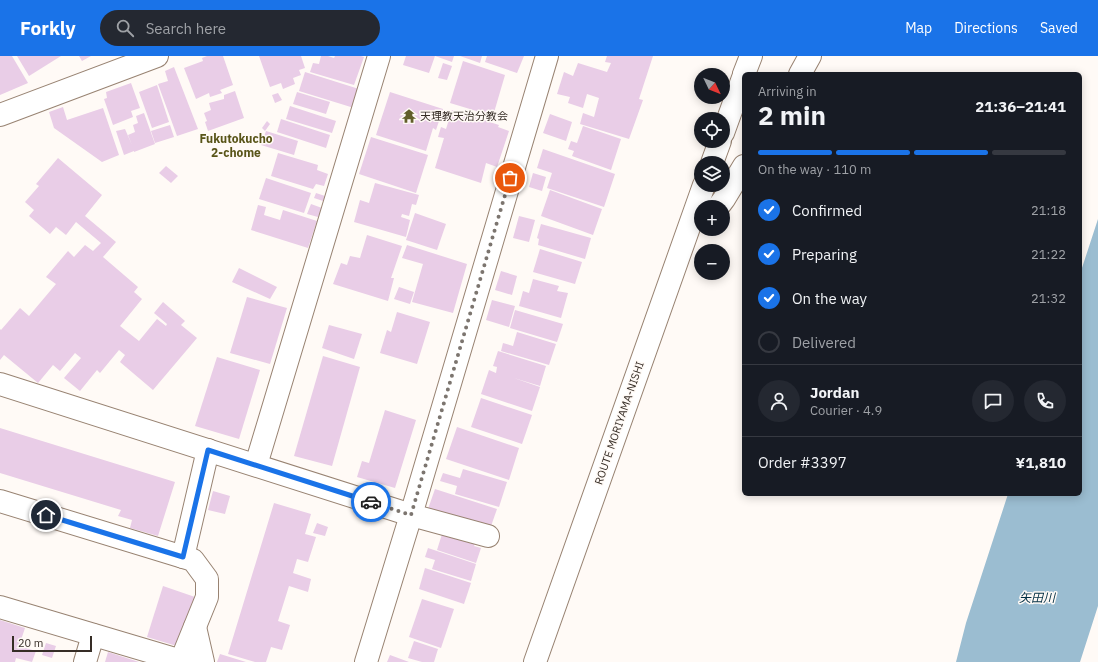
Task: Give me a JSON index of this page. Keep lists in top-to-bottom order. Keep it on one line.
{"streets":{"street":["ROUTE MORIYAMA-NISHI"]},"districts":["Fukutokucho 2-chome"],"water":["矢田川"],"places":{"temple":["天理教天治分教会"]},"scale_bar":"20 m","north":"bottom right","page":{"header":"Forkly","search":"Search here","nav":["Map","Directions","Saved"],"map_buttons":["+","−"],"heading":["2 min","Arriving in","21:36–21:41"],"panel":["Jordan","Courier · 4.9","Order #3397","¥1,810"],"bar":"On the way · 110 m","list":[["Confirmed","21:18"],["Preparing","21:22"],["On the way","21:32"],"Delivered"],"scale":"20 m"}}
